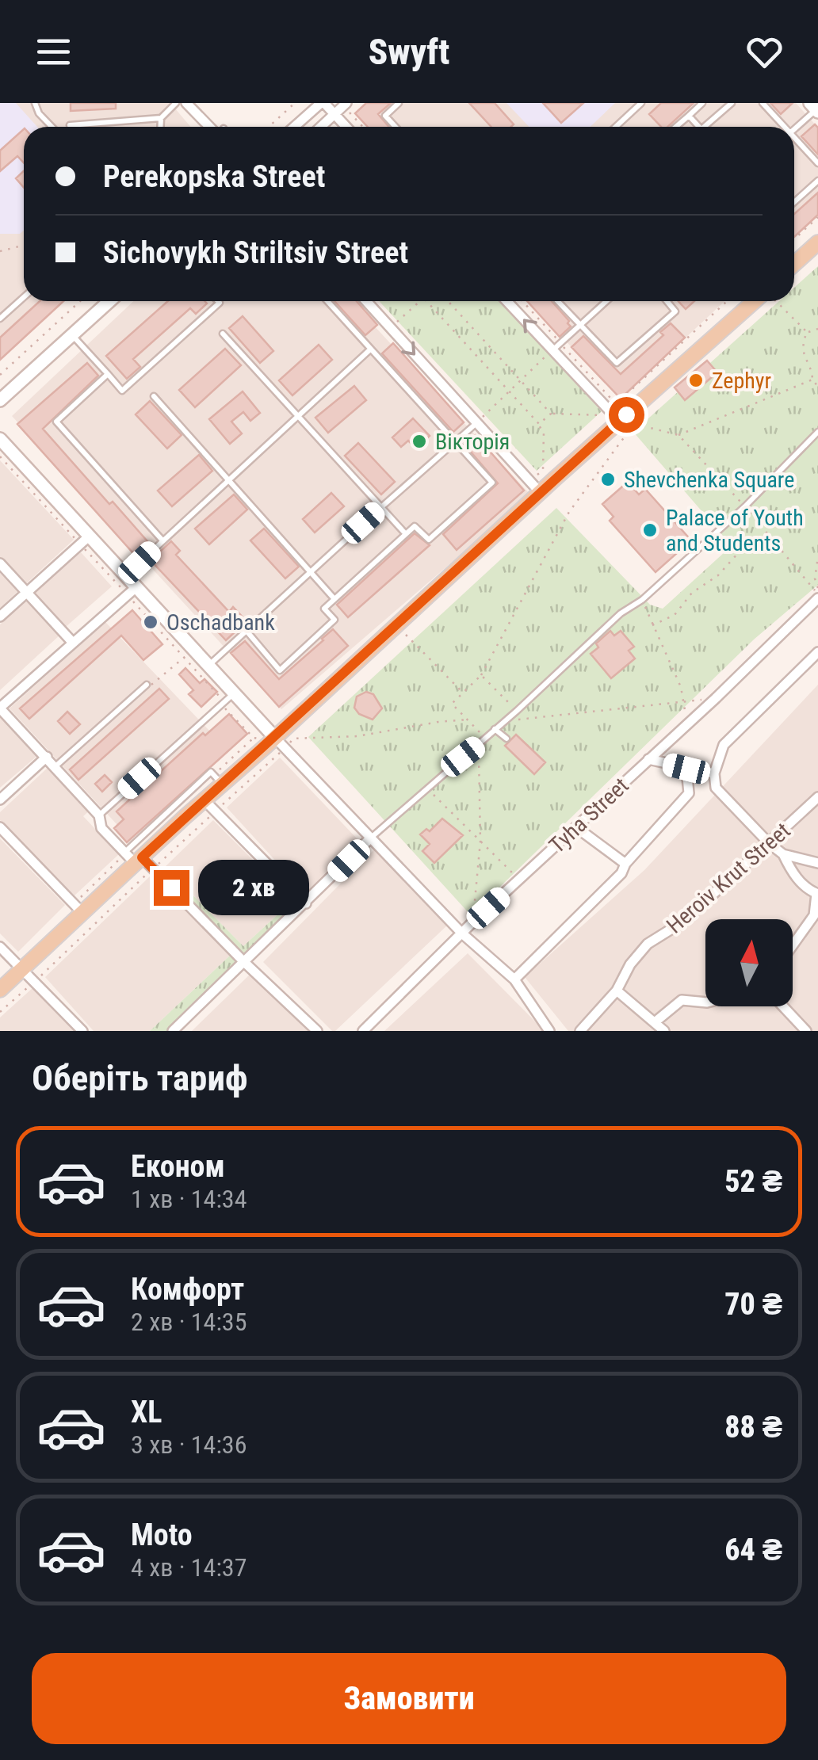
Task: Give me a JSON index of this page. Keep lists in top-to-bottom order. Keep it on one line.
{"streets":{"street":["Tyha Street","Heroiv Krut Street"]},"places":["Zephyr","Вікторія","Shevchenka Square","Palace of Youth and Students","Oschadbank"],"north":"top","page":{"header":"Swyft","banner":["Perekopska Street","Sichovykh Striltsiv Street"],"bubble":"2 хв","heading":"Оберіть тариф","list":[{"name":"Економ","note":"1 хв · 14:34","value":"52 ₴"},{"name":"Комфорт","note":"2 хв · 14:35","value":"70 ₴"},{"name":"XL","note":"3 хв · 14:36","value":"88 ₴"},{"name":"Moto","note":"4 хв · 14:37","value":"64 ₴"}],"buttons":"Замовити"}}
